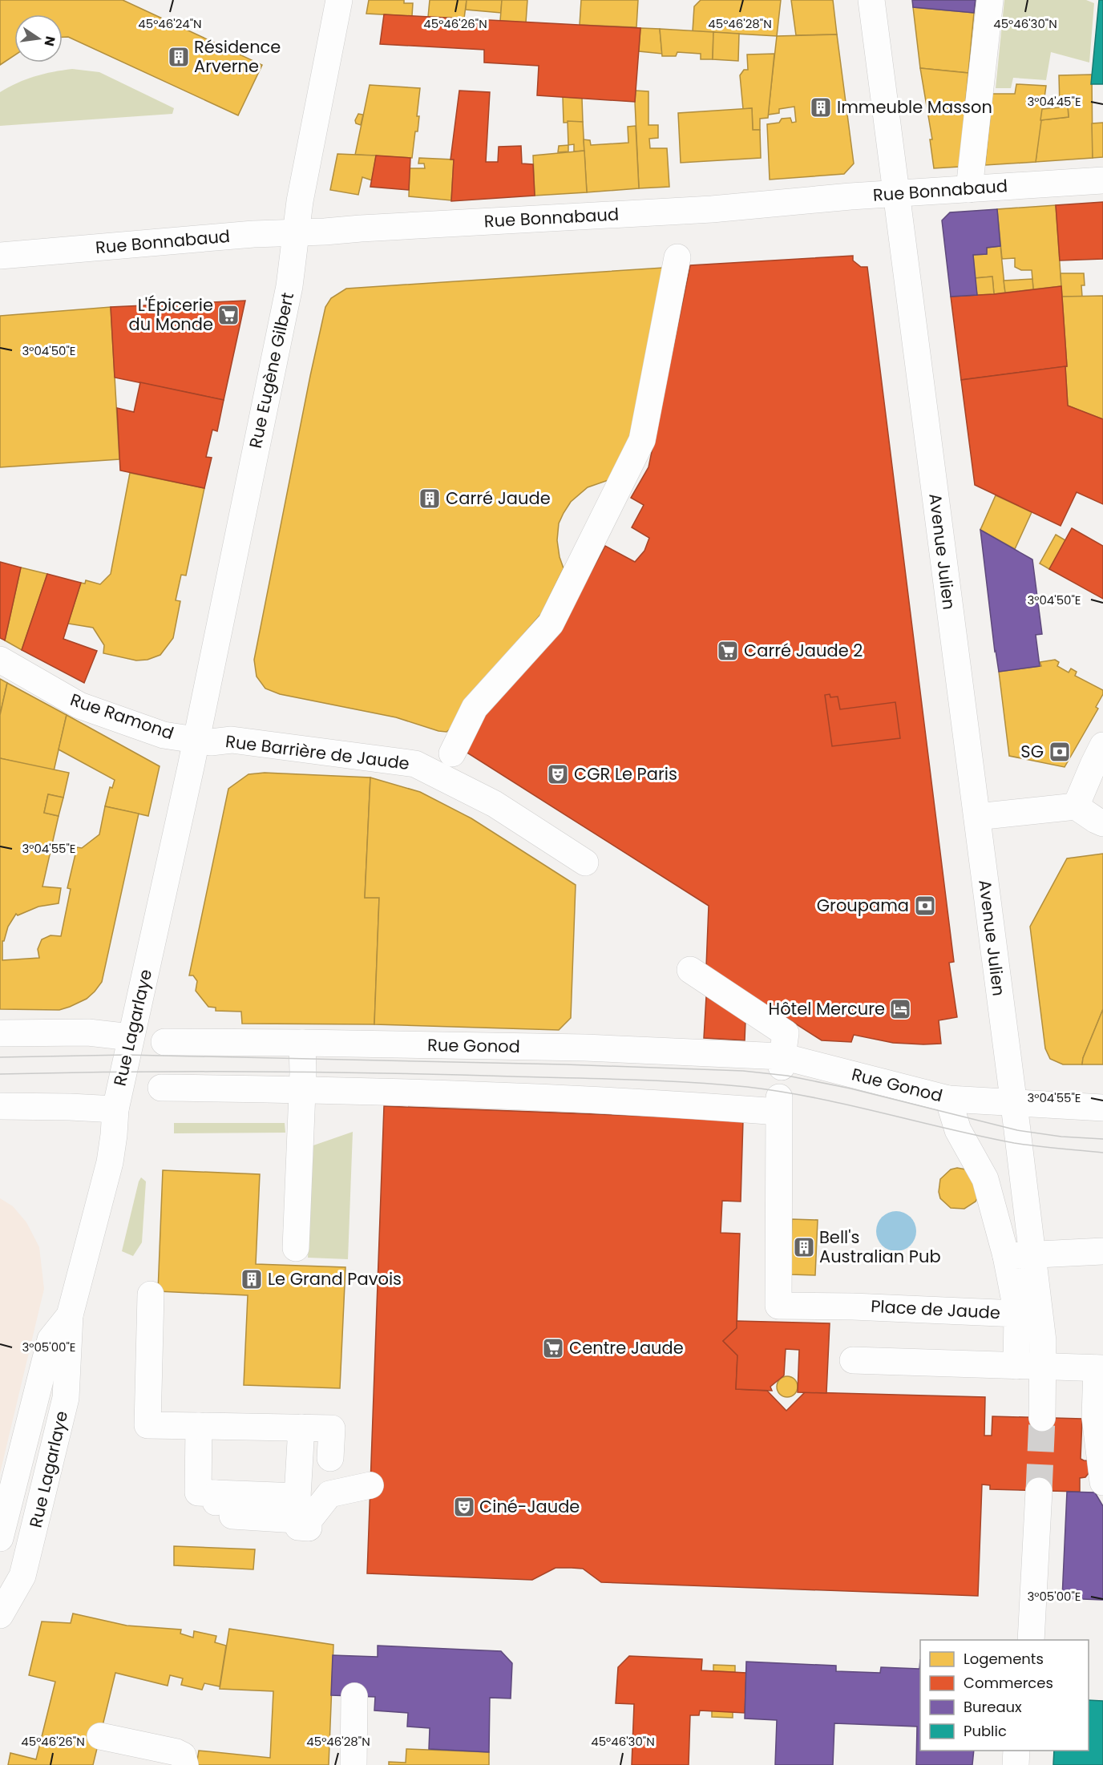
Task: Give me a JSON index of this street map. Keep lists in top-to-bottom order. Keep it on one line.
{"streets":{"street":["Rue Bonnabaud","Rue Eugène Gilbert","Avenue Julien","Rue Ramond","Rue Barrière de Jaude","Rue Lagarlaye","Rue Gonod","Place de Jaude"]},"crossings":[["Rue Bonnabaud","Rue Eugène Gilbert"],["Rue Bonnabaud","Avenue Julien"],["Rue Eugène Gilbert","Rue Ramond"],["Rue Eugène Gilbert","Rue Barrière de Jaude"],["Rue Eugène Gilbert","Rue Lagarlaye"],["Avenue Julien","Rue Gonod"],["Rue Ramond","Rue Barrière de Jaude"],["Rue Ramond","Rue Lagarlaye"],["Rue Barrière de Jaude","Rue Lagarlaye"],["Rue Gonod","Place de Jaude"]],"places":{"building":["Résidence Arverne","Immeuble Masson","Carré Jaude","Bell's Australian Pub","Le Grand Pavois"],"supermarket":["L'Épicerie du Monde","Carré Jaude 2","Centre Jaude"],"bank":["SG","Groupama"],"theatre":["CGR Le Paris","Ciné-Jaude"],"hotel":["Hôtel Mercure"]},"legend":["Logements","Commerces","Bureaux","Public"],"north":"right","coordinates":["45°46'24\"N","45°46'26\"N","45°46'28\"N","45°46'30\"N","3°04'45\"E","3°04'50\"E","3°04'55\"E","3°05'00\"E"]}
